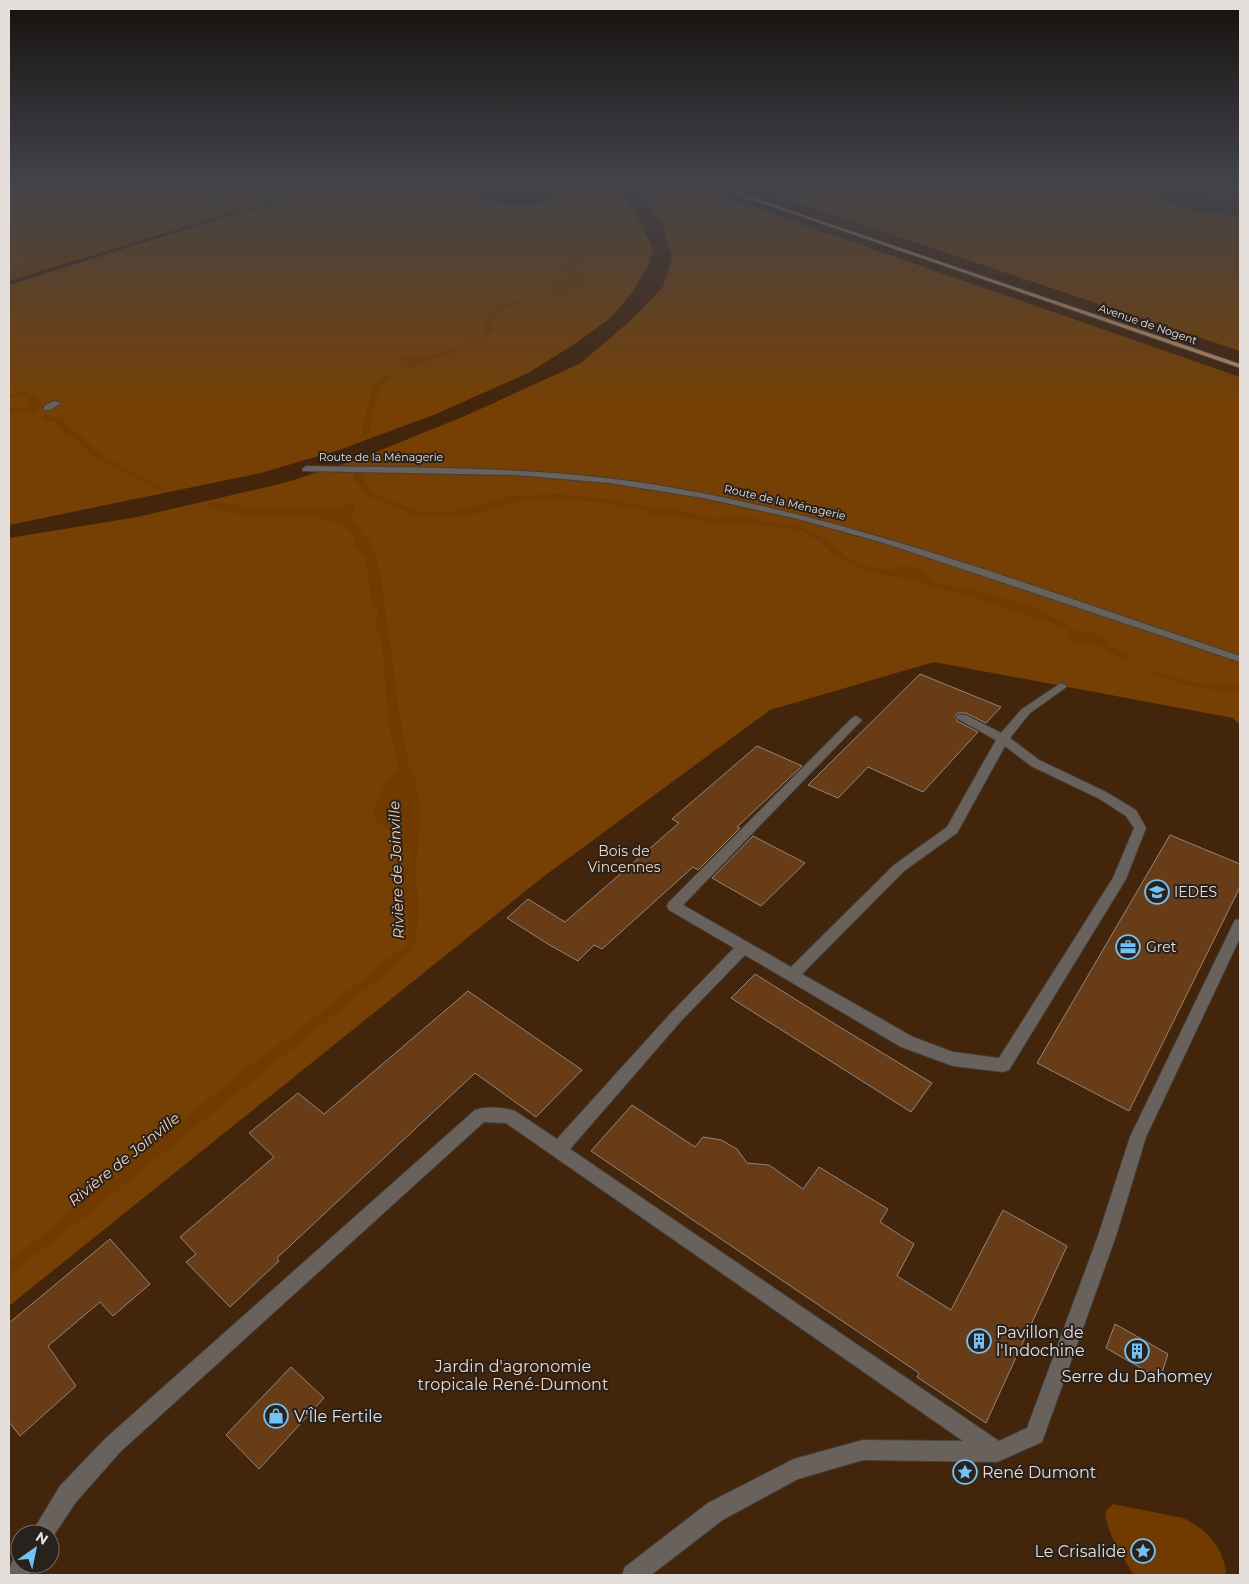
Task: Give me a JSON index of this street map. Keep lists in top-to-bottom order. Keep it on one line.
{"streets":{"main road":["Avenue de Nogent"],"lane":["Route de la Ménagerie"]},"water":["Rivière de Joinville"],"parks":["Bois de Vincennes","Jardin d'agronomie tropicale René-Dumont"],"places":{"school or university":["IEDES"],"office":["Gret"],"building":["Pavillon de l'Indochine","Serre du Dahomey"],"shop":["V'Île Fertile"],"place":["René Dumont","Le Crisalide"]},"north":"top right"}
